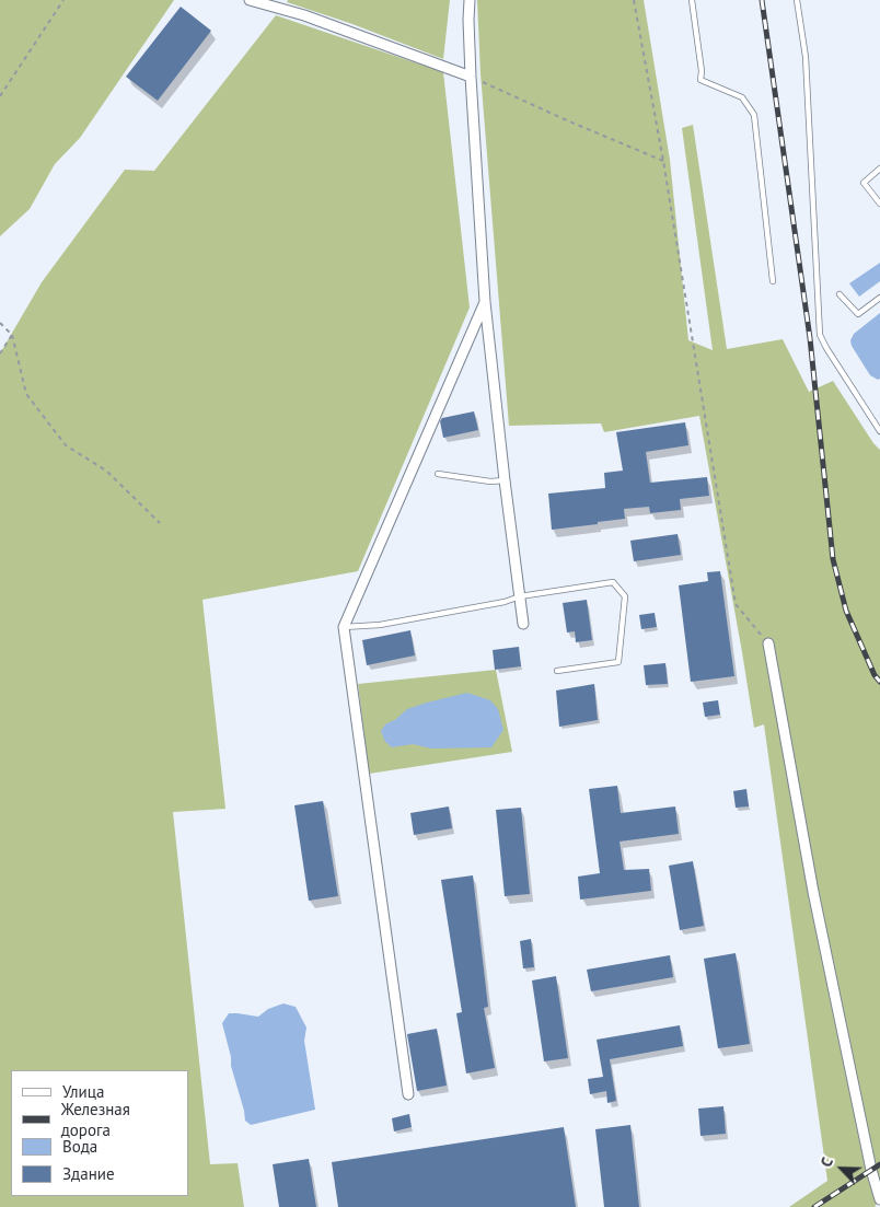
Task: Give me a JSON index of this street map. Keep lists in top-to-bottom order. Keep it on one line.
{"legend":["Улица","Железная дорога","Вода","Здание"],"north":"top left"}
